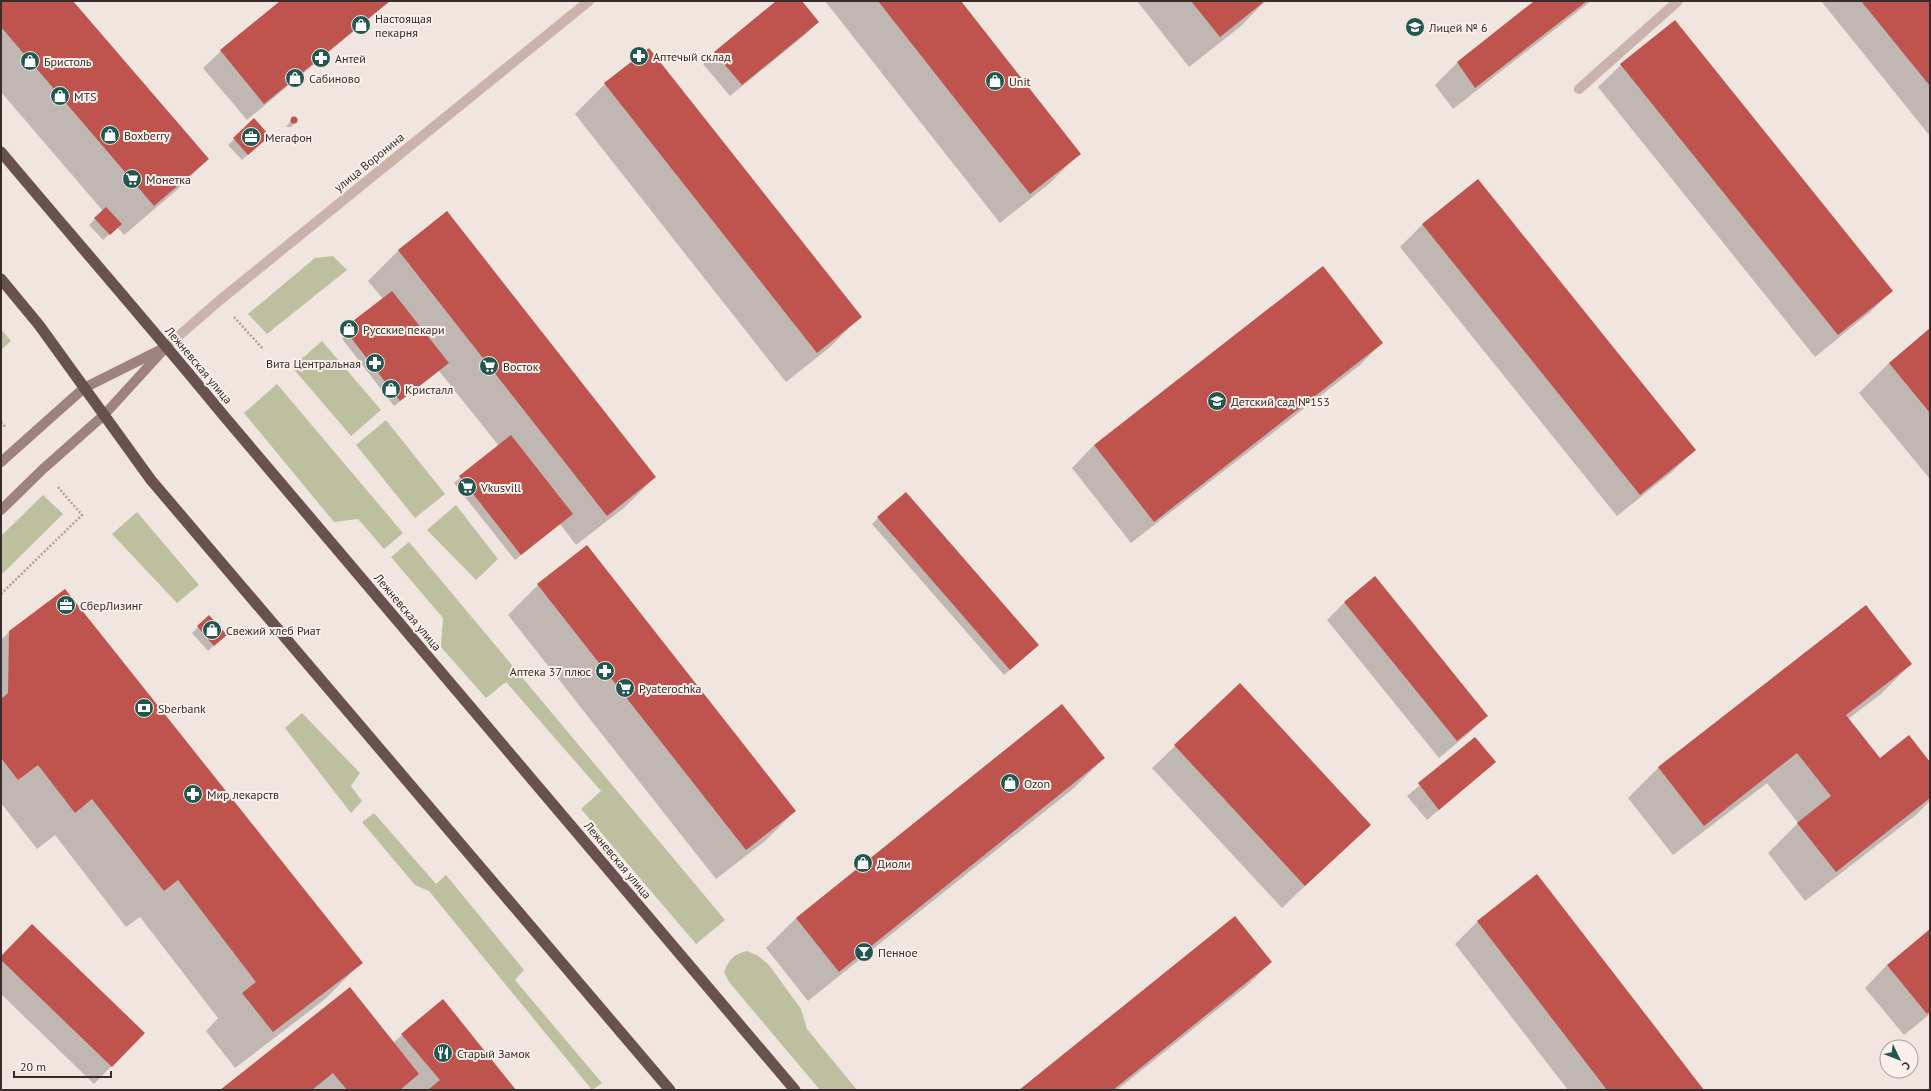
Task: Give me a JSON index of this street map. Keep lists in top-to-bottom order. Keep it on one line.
{"streets":{"highway":["Лежневская улица"],"street":["улица Воронина"]},"crossings":[["улица Воронина","Лежневская улица"]],"places":{"shop":["Настоящая пекарня","Бристоль","Сабиново","Unit","MTS","Boxberry","Русские пекари","Кристалл","Свежий хлеб Риат","Ozon","Диоли"],"school or university":["Лицей № 6","Детский сад №153"],"pharmacy":["Аптечый склад","Антей","Вита Центральная","Аптека 37 плюс","Мир лекарств"],"office":["Мегафон","СберЛизинг"],"supermarket":["Монетка","Восток","Vkusvill","Pyaterochka"],"bank":["Sberbank"],"bar":["Пенное"],"restaurant":["Старый Замок"]},"scale_bar":"20 m","north":"bottom right"}
